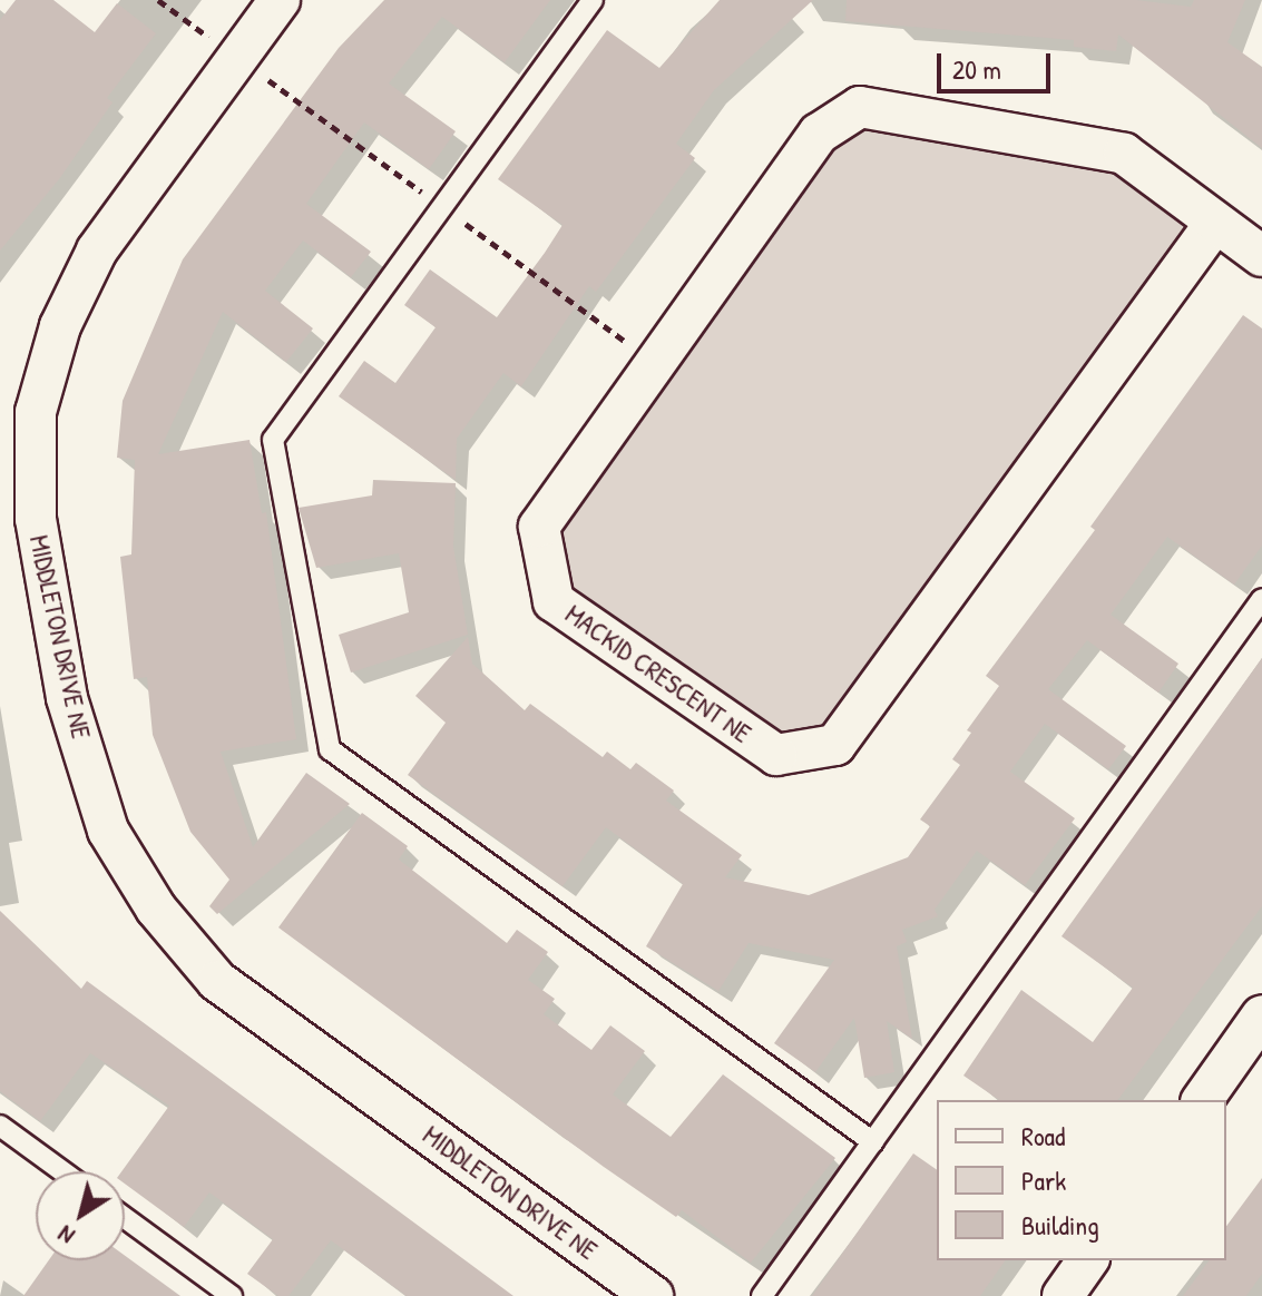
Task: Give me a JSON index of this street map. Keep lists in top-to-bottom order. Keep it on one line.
{"streets":{"street":["MIDDLETON DRIVE NE","MACKID CRESCENT NE"]},"legend":["Road","Park","Building"],"scale_bar":"20 m","north":"bottom left"}
